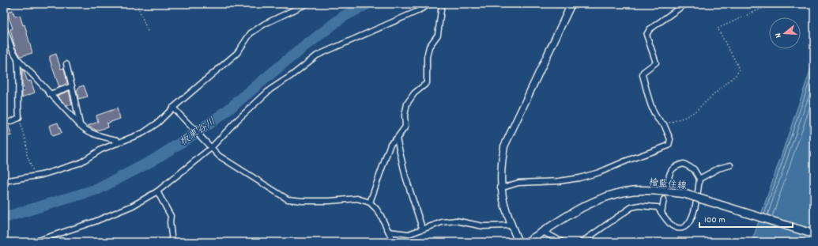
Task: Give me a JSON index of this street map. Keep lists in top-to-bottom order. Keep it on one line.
{"streets":{"main road":["檜藍住線"]},"water":["板東谷川"],"scale_bar":"100 m","north":"left"}
